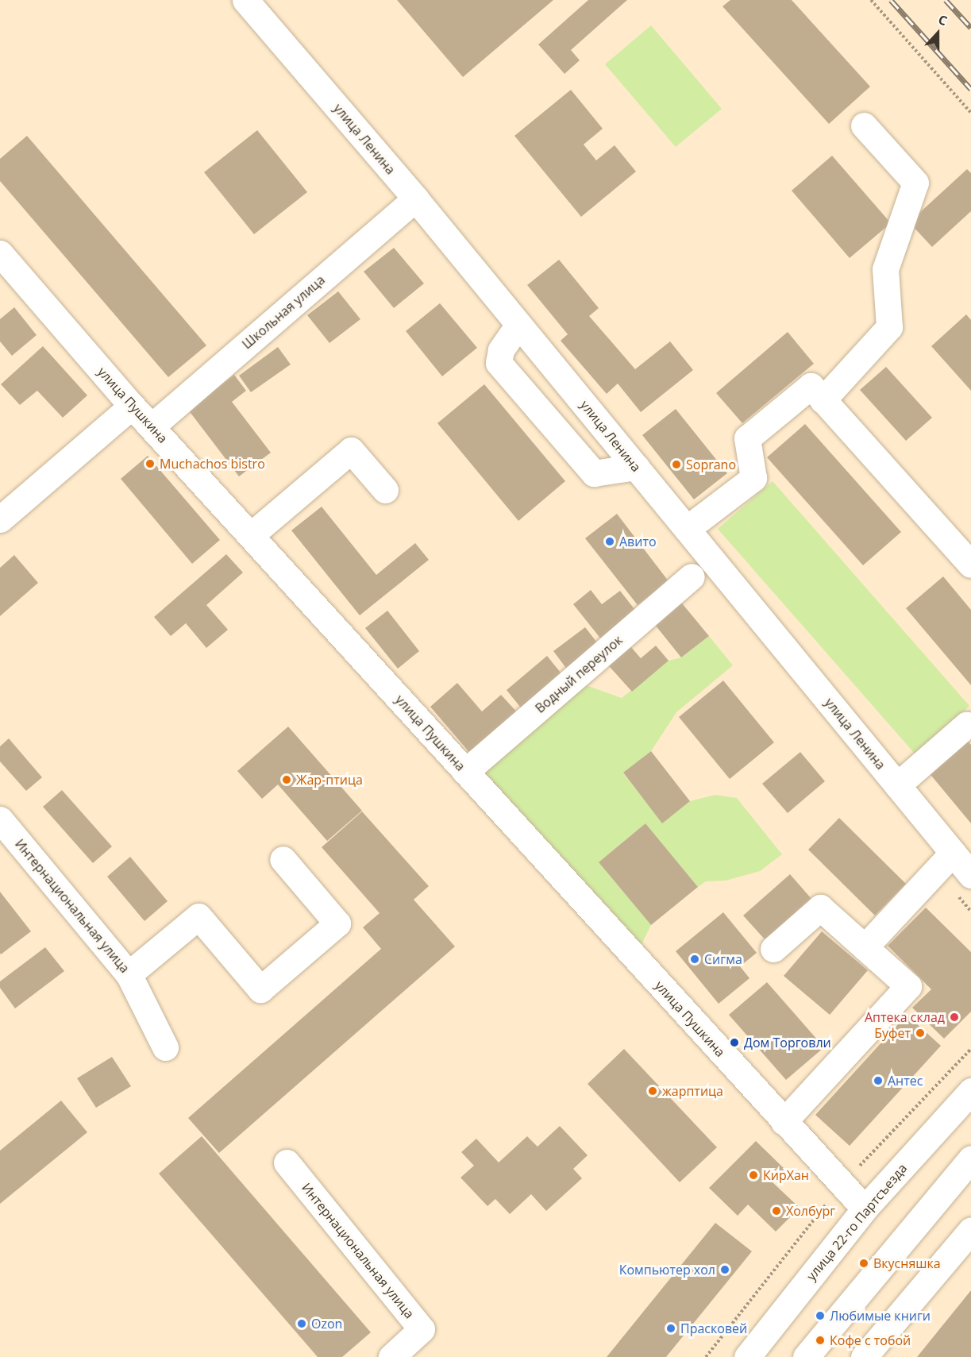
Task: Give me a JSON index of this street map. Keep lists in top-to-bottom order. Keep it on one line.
{"streets":{"street":["улица Ленина","Школьная улица","улица Пушкина","Водный переулок","Интернациональная улица","улица 22-го Партсъезда"]},"crossings":[["улица Ленина","Школьная улица"],["Школьная улица","улица Пушкина"],["улица Пушкина","Водный переулок"],["улица Пушкина","улица 22-го Партсъезда"]],"places":["Muchachos bistro","Soprano","Авито","Жар-птица","Сигма","Аптека склад","Буфет","Дом Торговли","Антес","жарптица","КирХан","Холбург","Вкусняшка","Компьютер хол","Любимые книги","Ozon","Прасковей","Кофе с тобой"],"north":"top"}
